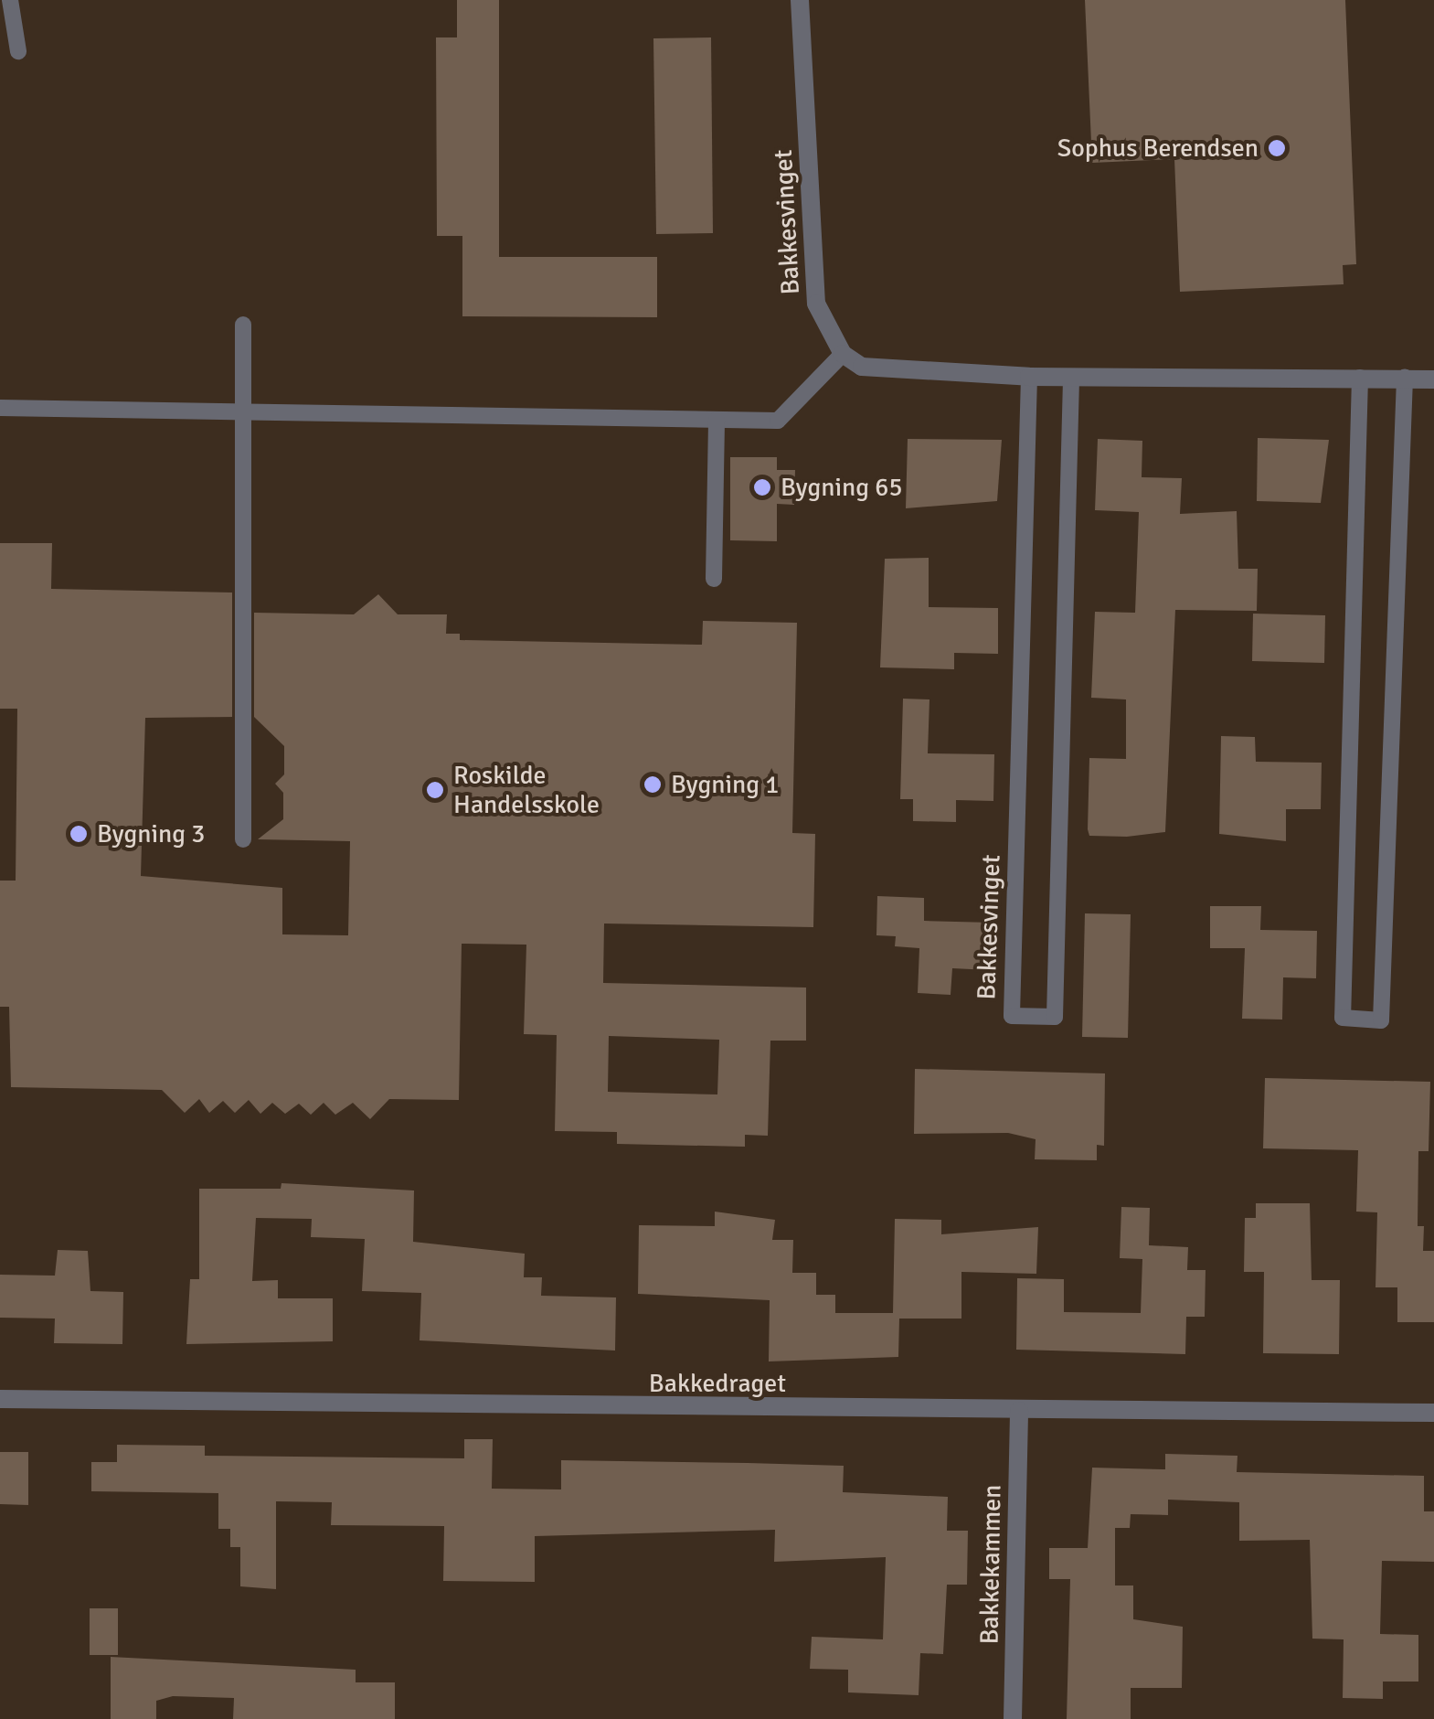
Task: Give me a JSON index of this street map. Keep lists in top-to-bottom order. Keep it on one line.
{"streets":{"street":["Bakkesvinget","Bakkedraget","Bakkekammen"]},"crossings":[["Bakkedraget","Bakkekammen"]],"places":["Sophus Berendsen","Bygning 65","Bygning 1","Roskilde Handelsskole","Bygning 3"]}
